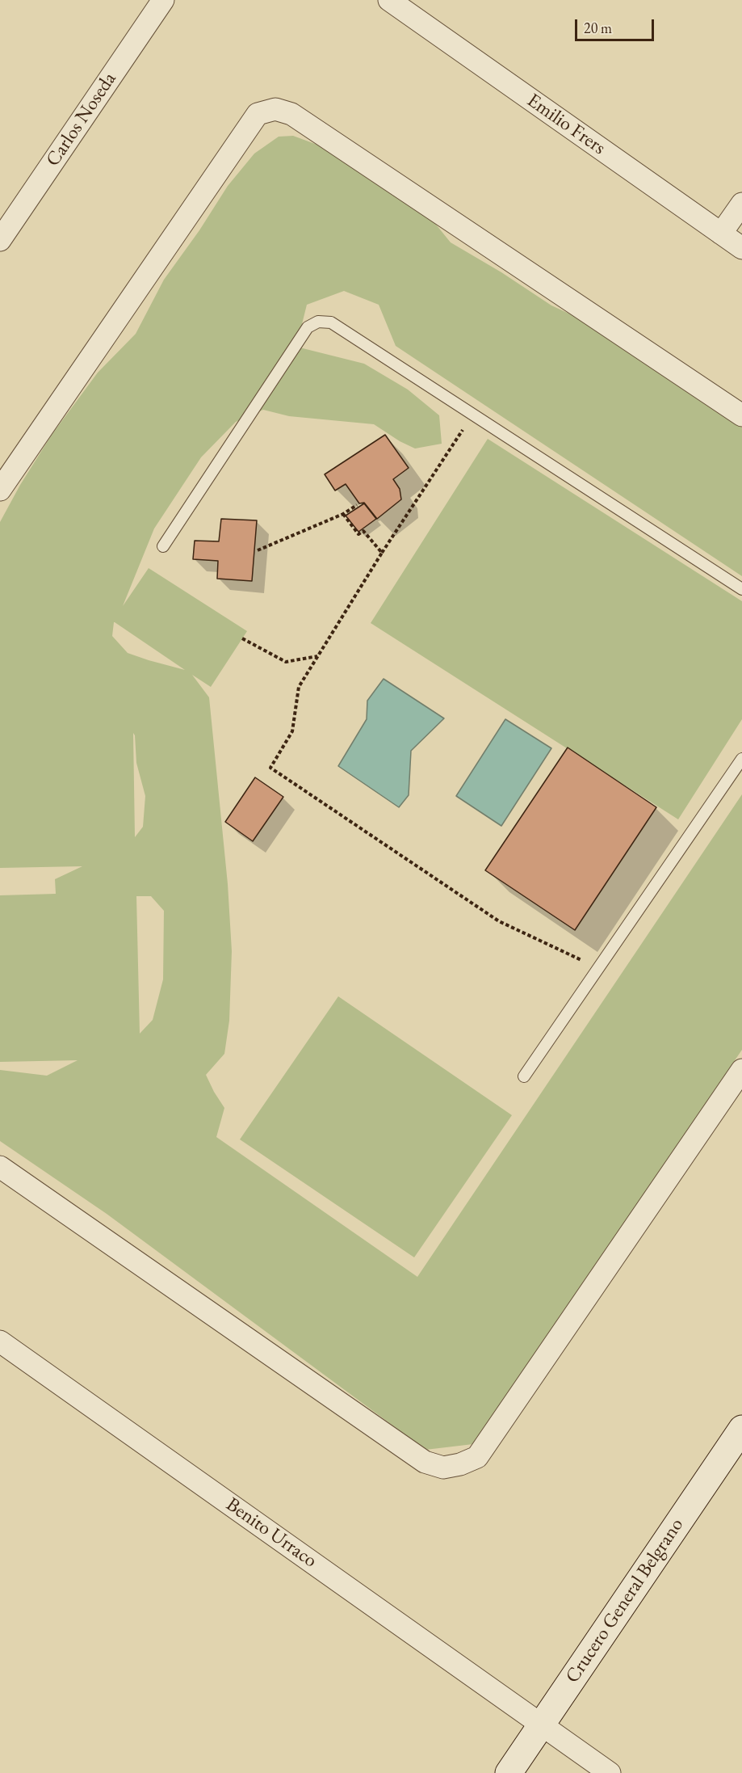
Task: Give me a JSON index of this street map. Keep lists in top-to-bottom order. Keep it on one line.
{"streets":{"main road":["Crucero General Belgrano"],"street":["Carlos Noseda","Emilio Frers","Benito Urraco"]},"crossings":[["Benito Urraco","Crucero General Belgrano"]],"scale_bar":"20 m"}
